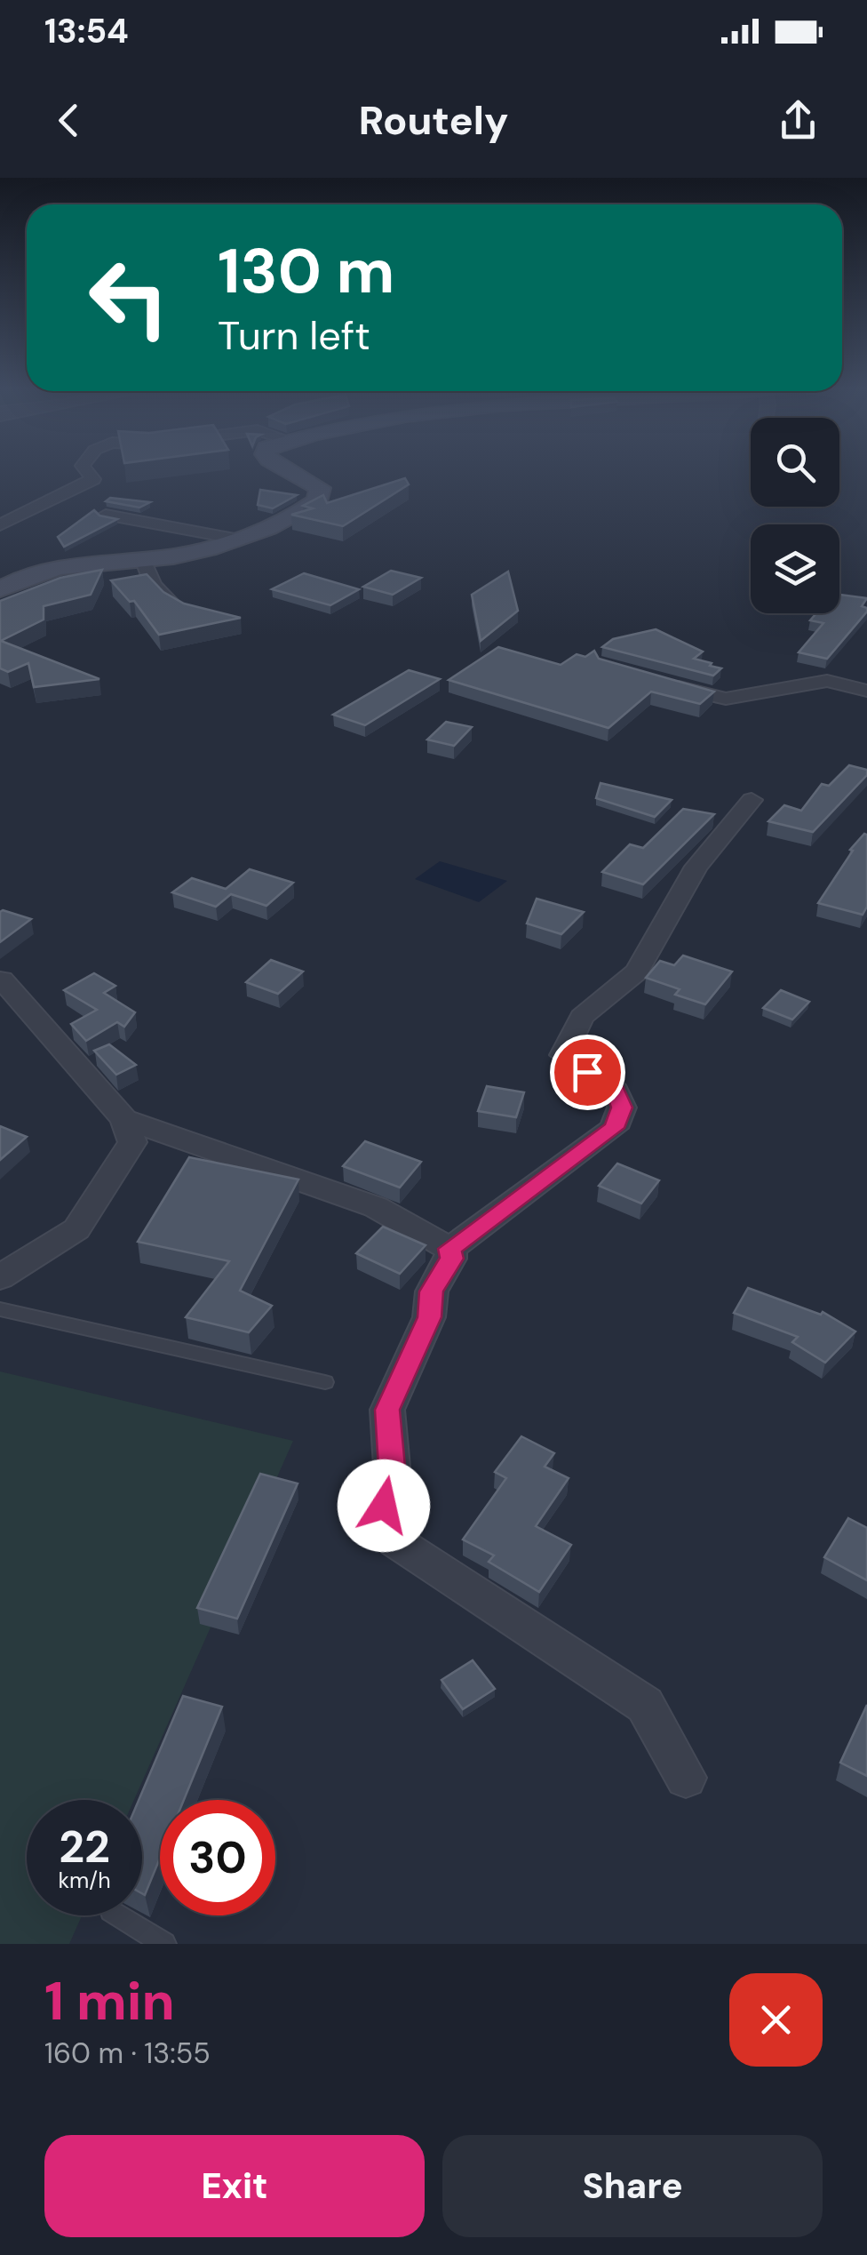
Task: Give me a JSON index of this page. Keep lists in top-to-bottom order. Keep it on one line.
{"page":{"status":"13:54","header":"Routely","turn":["130 m","Turn left"],"speed":"22 km/h","limit":"30","heading":["1 min","160 m · 13:55"],"buttons":["Exit","Share"]}}
